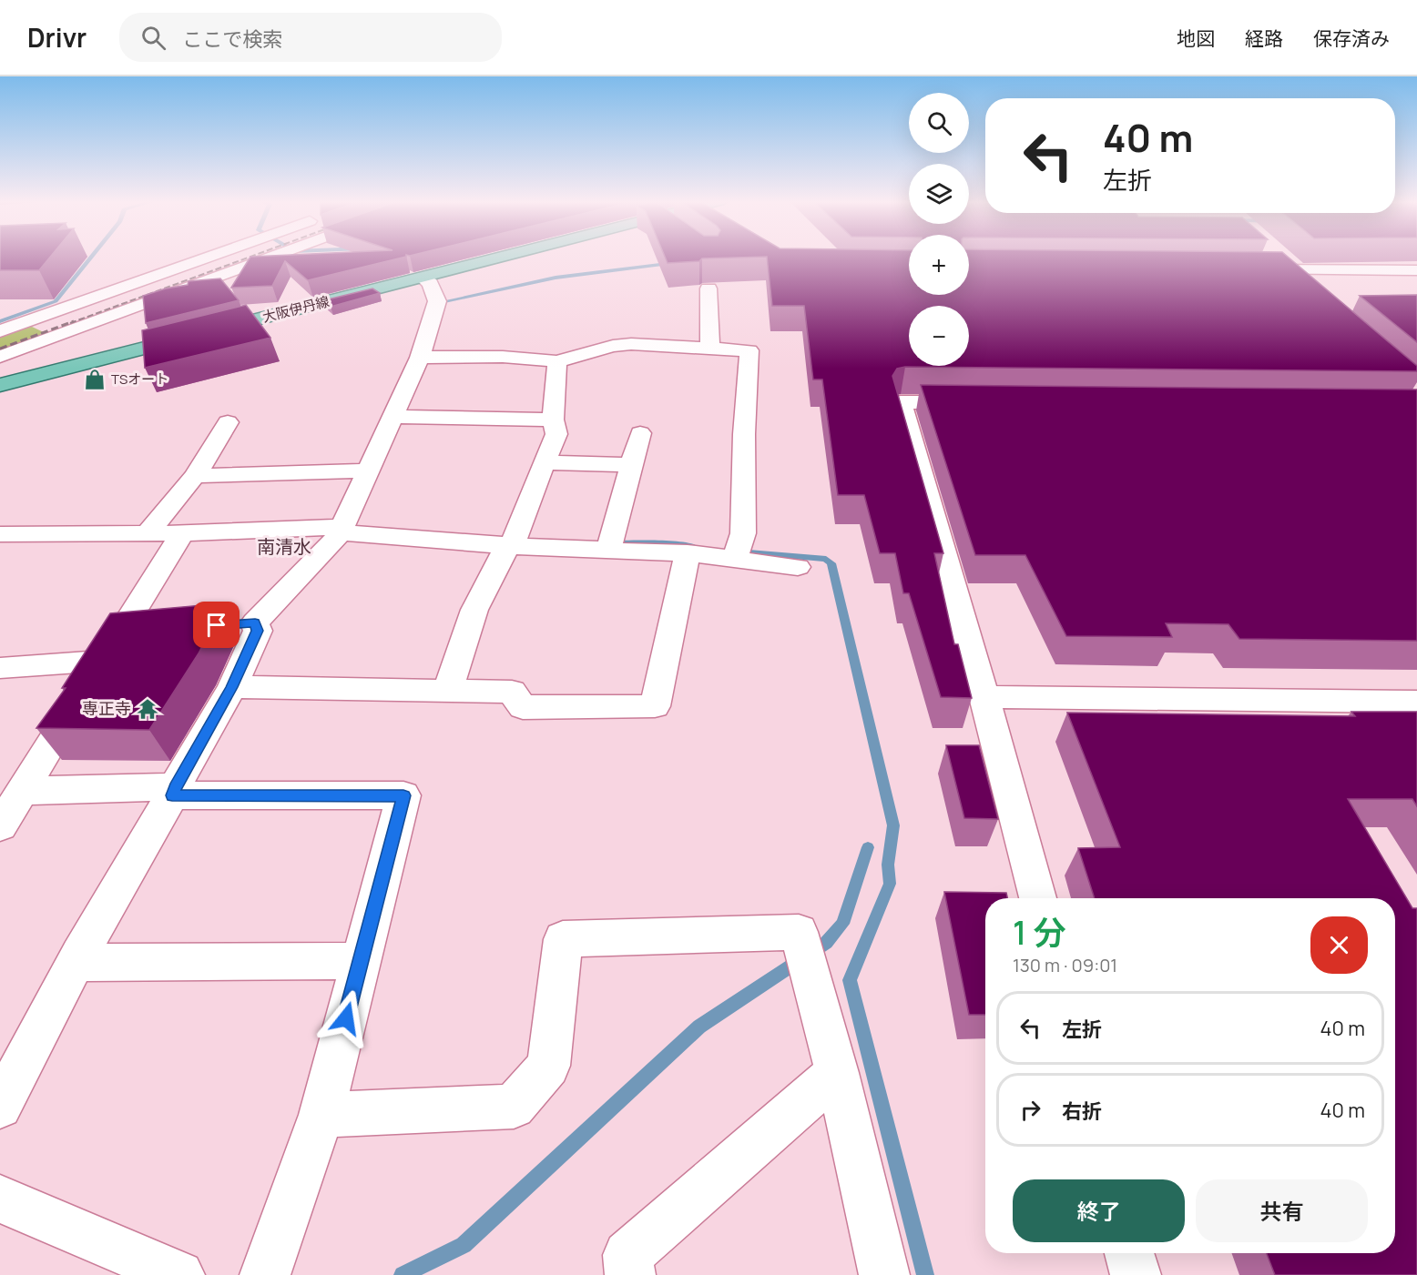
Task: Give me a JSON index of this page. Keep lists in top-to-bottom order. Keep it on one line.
{"streets":{"main road":["大阪伊丹線"]},"districts":["南清水"],"places":{"shop":["TSオート"],"temple":["専正寺"]},"page":{"header":"Drivr","search":"ここで検索","nav":["地図","経路","保存済み"],"map_buttons":["+","−"],"turn":["40 m","左折"],"heading":["1 分","130 m · 09:01"],"list":[{"name":"左折","value":"40 m"},{"name":"右折","value":"40 m"}],"buttons":["終了","共有"]}}
